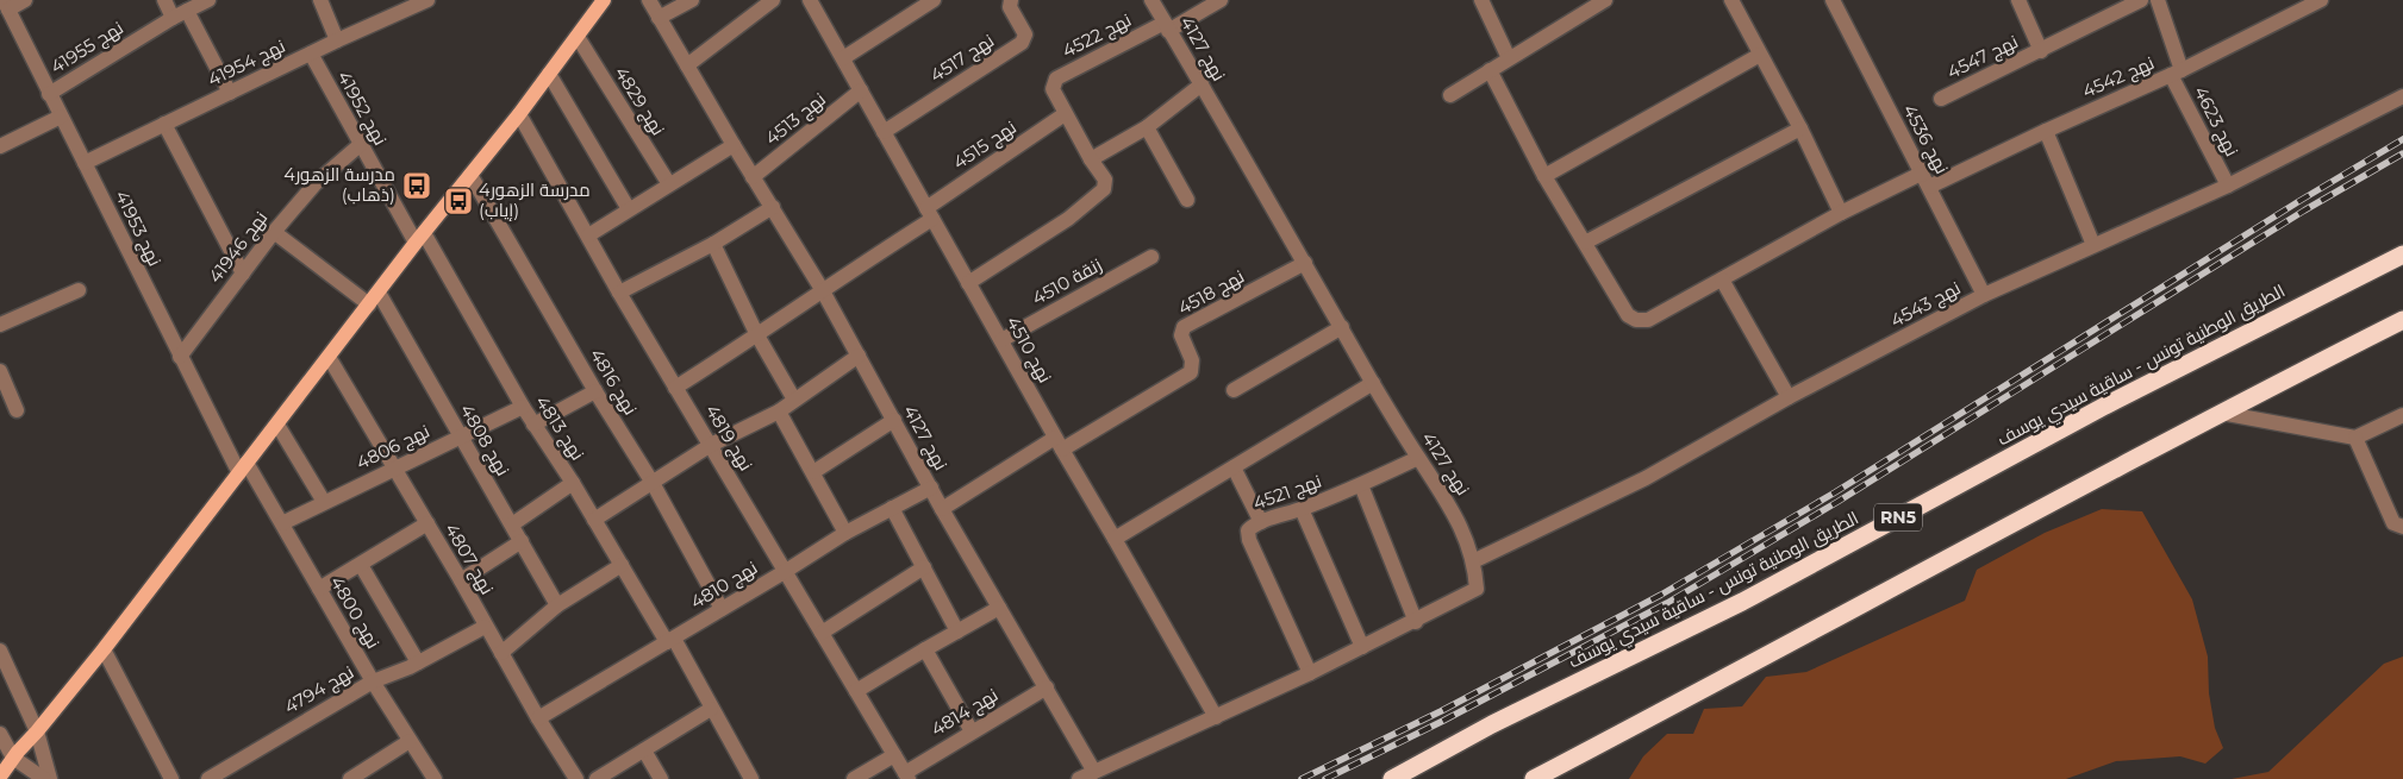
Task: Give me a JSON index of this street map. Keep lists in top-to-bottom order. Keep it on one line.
{"streets":{"highway":["الطريق الوطنية تونس - ساقية سيدي يوسف","RN5"],"street":["نهج 4522","نهج 41955","نهج 4127","نهج 4547","نهج 4517","نهج 41954","نهج 4542","نهج 4829","نهج 41952","نهج 4513","نهج 4623","نهج 4536","نهج 4515","نهج 41953","نهج 41946","زنقة 4510","نهج 4518","نهج 4543","نهج 4510","نهج 4816","نهج 4813","نهج 4819","نهج 4808","نهج 4806","نهج 4521","نهج 4807","نهج 4810","نهج 4800","نهج 4794","نهج 4814"]},"crossings":[["نهج 4522","نهج 4127"],["نهج 4522","نهج 4515"],["نهج 41955","نهج 41953"],["نهج 4127","نهج 4513"],["نهج 4127","نهج 4515"],["نهج 4127","نهج 4518"],["نهج 4127","نهج 4543"],["نهج 4127","نهج 4510"],["نهج 4127","نهج 4521"],["نهج 4127","نهج 4810"],["نهج 4127","نهج 4814"],["نهج 4517","نهج 4510"],["نهج 41954","نهج 41952"],["نهج 41954","نهج 41953"],["نهج 4542","نهج 4623"],["نهج 4542","نهج 4536"],["نهج 41952","نهج 41946"],["نهج 41952","نهج 4813"],["نهج 4513","نهج 4510"],["نهج 4623","نهج 4543"],["نهج 4536","نهج 4543"],["نهج 4515","نهج 4510"],["نهج 4515","نهج 4819"],["نهج 41953","نهج 41946"],["نهج 41953","نهج 4800"],["زنقة 4510","نهج 4510"],["نهج 4518","نهج 4510"],["نهج 4816","نهج 4810"],["نهج 4813","نهج 4806"],["نهج 4813","نهج 4810"],["نهج 4819","نهج 4810"],["نهج 4819","نهج 4814"],["نهج 4808","نهج 4806"],["نهج 4806","نهج 4807"],["نهج 4806","نهج 4800"],["نهج 4807","نهج 4810"],["نهج 4807","نهج 4794"],["نهج 4800","نهج 4794"]],"places":{"bus stop":["مدرسة الزهور4 (ذهاب)","مدرسة الزهور4 (إياب)"]}}
